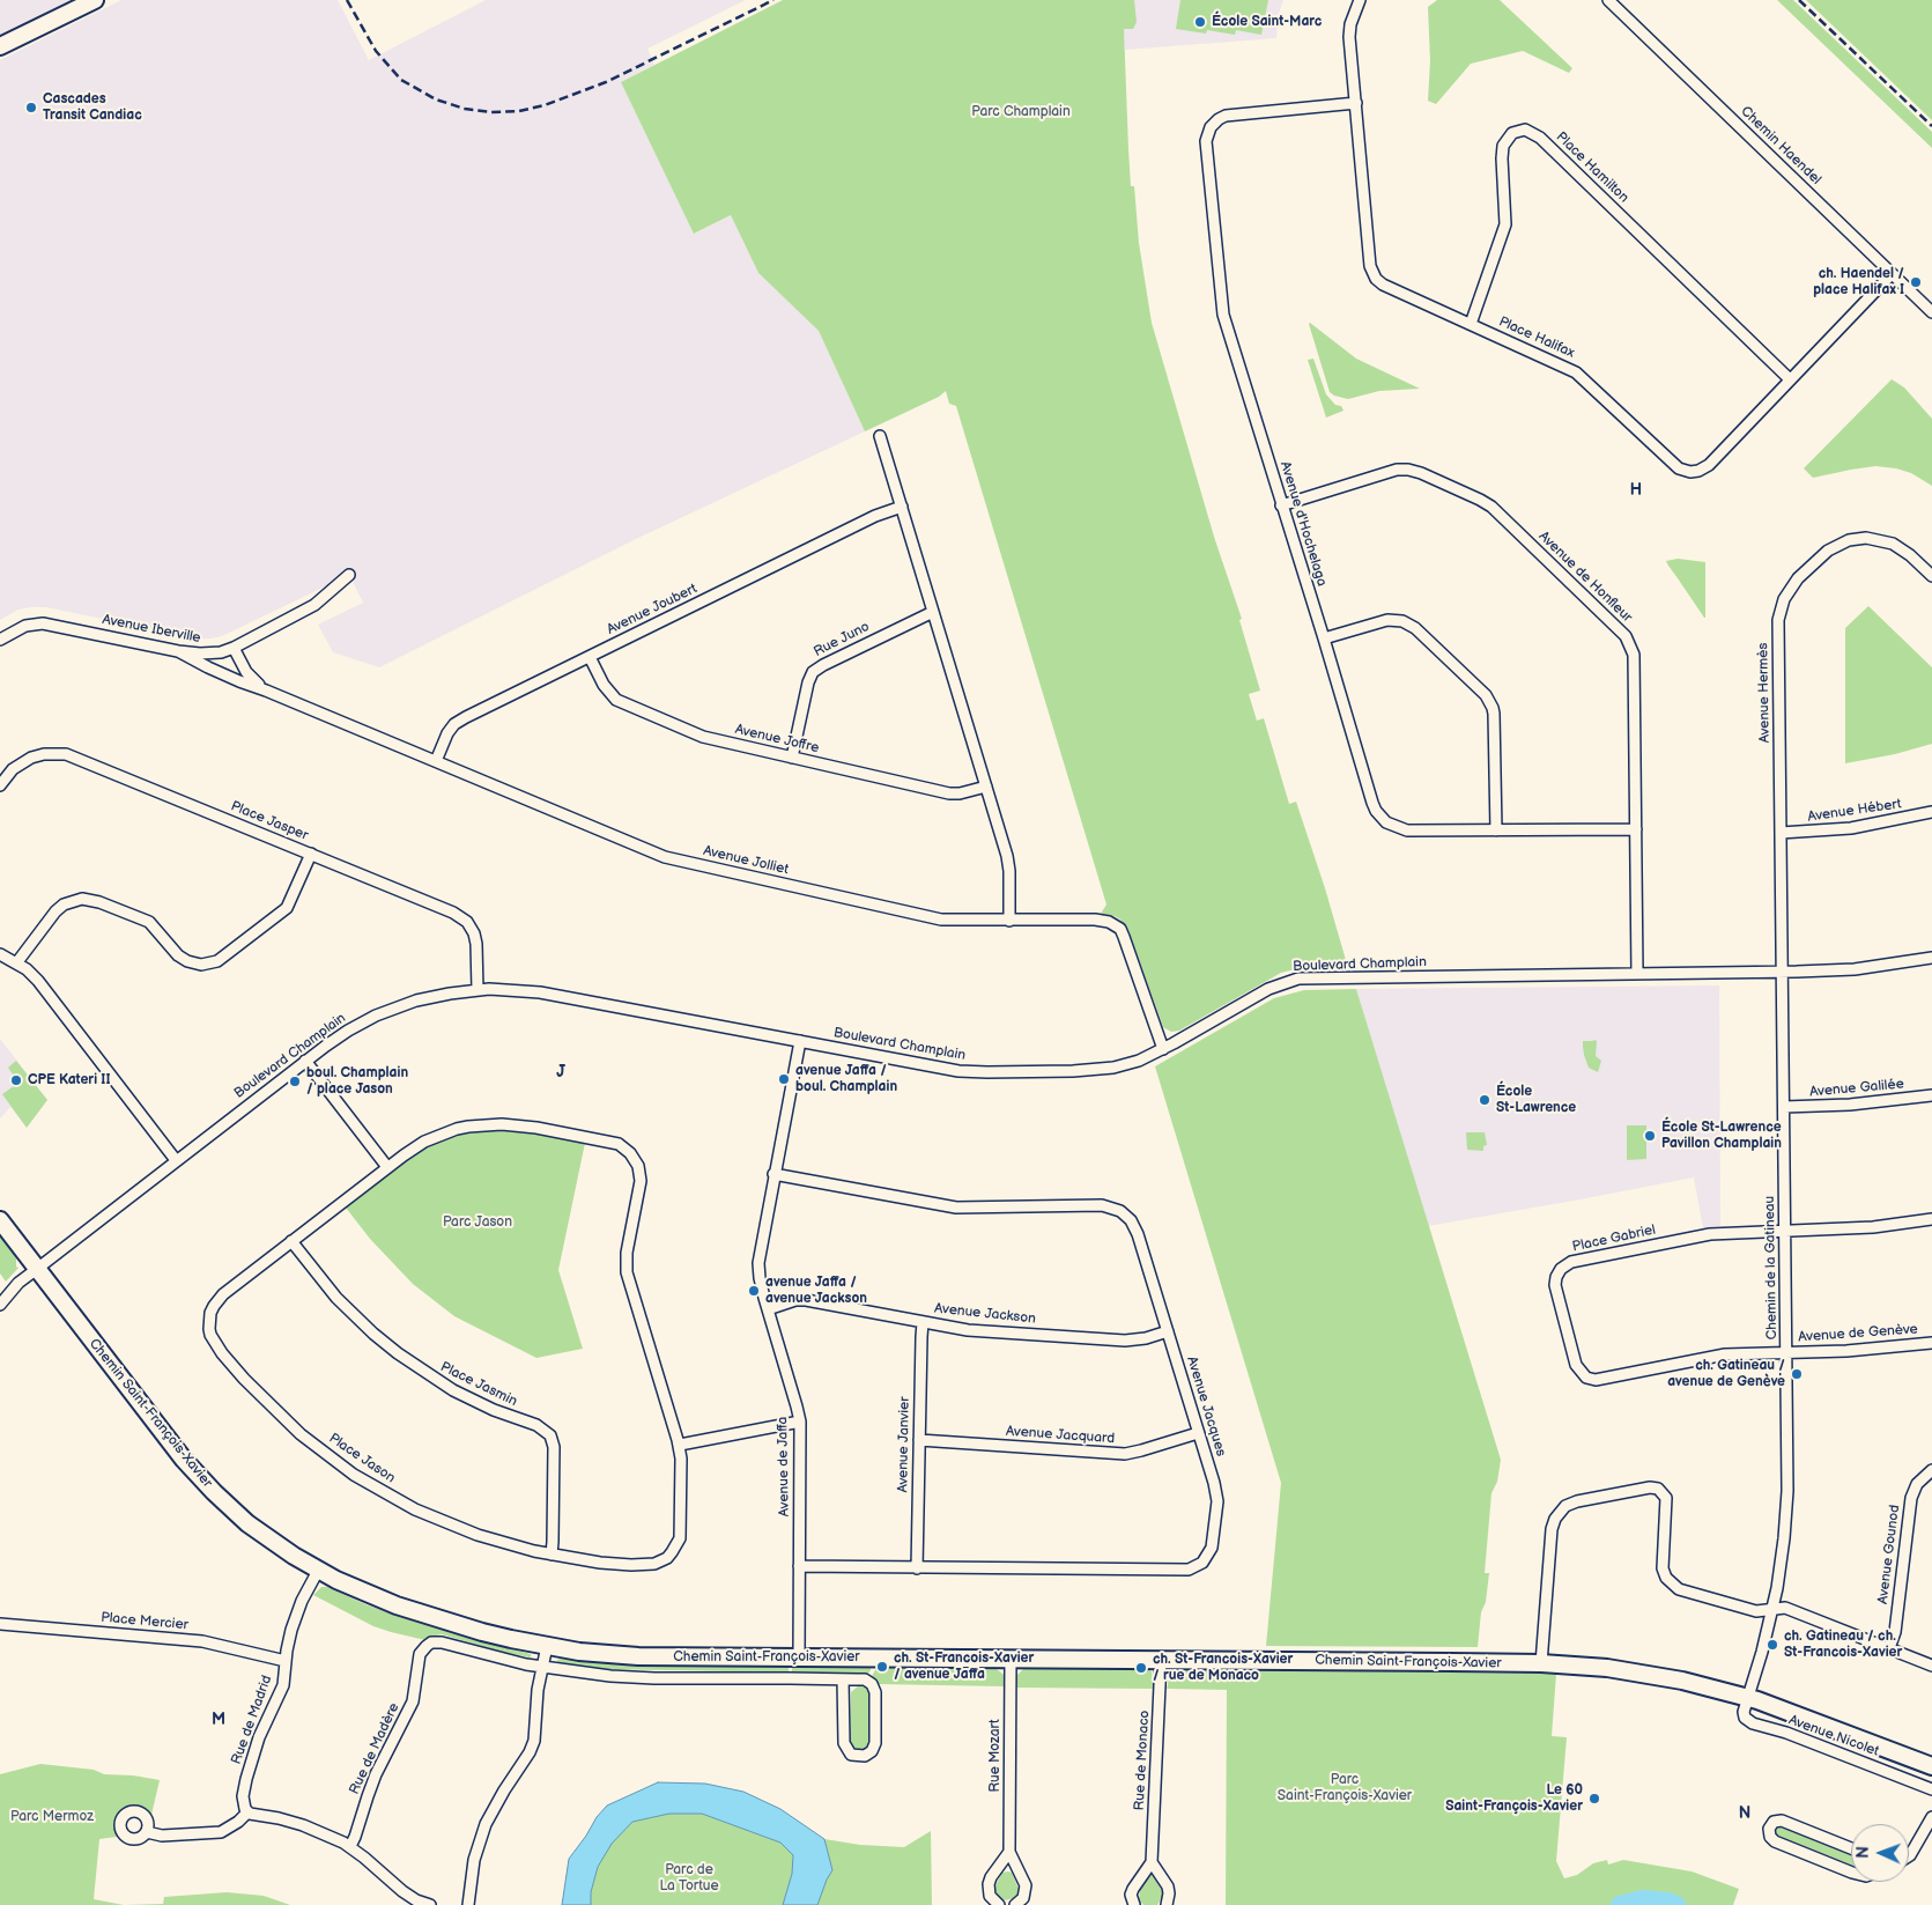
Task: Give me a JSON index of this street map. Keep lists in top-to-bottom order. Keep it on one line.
{"streets":{"street":["Chemin Haendel","Place Hamilton","Place Halifax","Avenue d'Hochelaga","Avenue de Honfleur","Avenue Joubert","Avenue Iberville","Rue Juno","Avenue Hermès","Avenue Joffre","Avenue Hébert","Place Jasper","Avenue Jolliet","Boulevard Champlain","Avenue Galilée","Place Gabriel","Chemin de la Gatineau","Avenue Jackson","Avenue de Genève","Place Jasmin","Avenue Jacques","Chemin Saint-François-Xavier","Avenue Jacquard","Avenue Janvier","Place Jason","Avenue de Jaffa","Avenue Gounod","Place Mercier","Rue de Madrid","Avenue Nicolet","Rue de Madère","Rue Mozart","Rue de Monaco"]},"crossings":[["Chemin Haendel","Place Halifax"],["Place Hamilton","Place Halifax"],["Place Halifax","Avenue d'Hochelaga"],["Avenue d'Hochelaga","Avenue de Honfleur"],["Avenue de Honfleur","Boulevard Champlain"],["Avenue Joubert","Avenue Joffre"],["Avenue Joubert","Avenue Jolliet"],["Avenue Iberville","Avenue Jolliet"],["Rue Juno","Avenue Joffre"],["Avenue Hermès","Avenue Hébert"],["Avenue Hermès","Boulevard Champlain"],["Avenue Hermès","Chemin de la Gatineau"],["Place Jasper","Boulevard Champlain"],["Avenue Jolliet","Boulevard Champlain"],["Boulevard Champlain","Chemin de la Gatineau"],["Boulevard Champlain","Chemin Saint-François-Xavier"],["Boulevard Champlain","Avenue de Jaffa"],["Avenue Galilée","Chemin de la Gatineau"],["Place Gabriel","Chemin de la Gatineau"],["Place Gabriel","Avenue de Genève"],["Chemin de la Gatineau","Avenue de Genève"],["Chemin de la Gatineau","Chemin Saint-François-Xavier"],["Chemin de la Gatineau","Avenue Nicolet"],["Avenue Jackson","Avenue Jacques"],["Avenue Jackson","Avenue Janvier"],["Avenue Jackson","Avenue de Jaffa"],["Place Jasmin","Place Jason"],["Avenue Jacques","Avenue Jacquard"],["Avenue Jacques","Avenue Janvier"],["Avenue Jacques","Avenue de Jaffa"],["Chemin Saint-François-Xavier","Avenue de Jaffa"],["Chemin Saint-François-Xavier","Rue de Madrid"],["Chemin Saint-François-Xavier","Avenue Nicolet"],["Chemin Saint-François-Xavier","Rue Mozart"],["Chemin Saint-François-Xavier","Rue de Monaco"],["Avenue Jacquard","Avenue Janvier"],["Place Mercier","Rue de Madrid"]],"districts":["H","J","M","N"],"parks":["Parc Champlain","Parc Jason","Parc Saint-François-Xavier","Parc Mermoz","Parc de La Tortue"],"places":["École Saint-Marc","Cascades Transit Candiac","ch. Haendel / place Halifax I","avenue Jaffa / boul. Champlain","CPE Kateri II","boul. Champlain / place Jason","École St-Lawrence","École St-Lawrence Pavillon Champlain","avenue Jaffa / avenue Jackson","ch. Gatineau / avenue de Genève","ch. Gatineau / ch. St-Francois-Xavier","ch. St-Francois-Xavier / avenue Jaffa","ch. St-Francois-Xavier / rue de Monaco","Le 60 Saint-François-Xavier"],"north":"left"}
